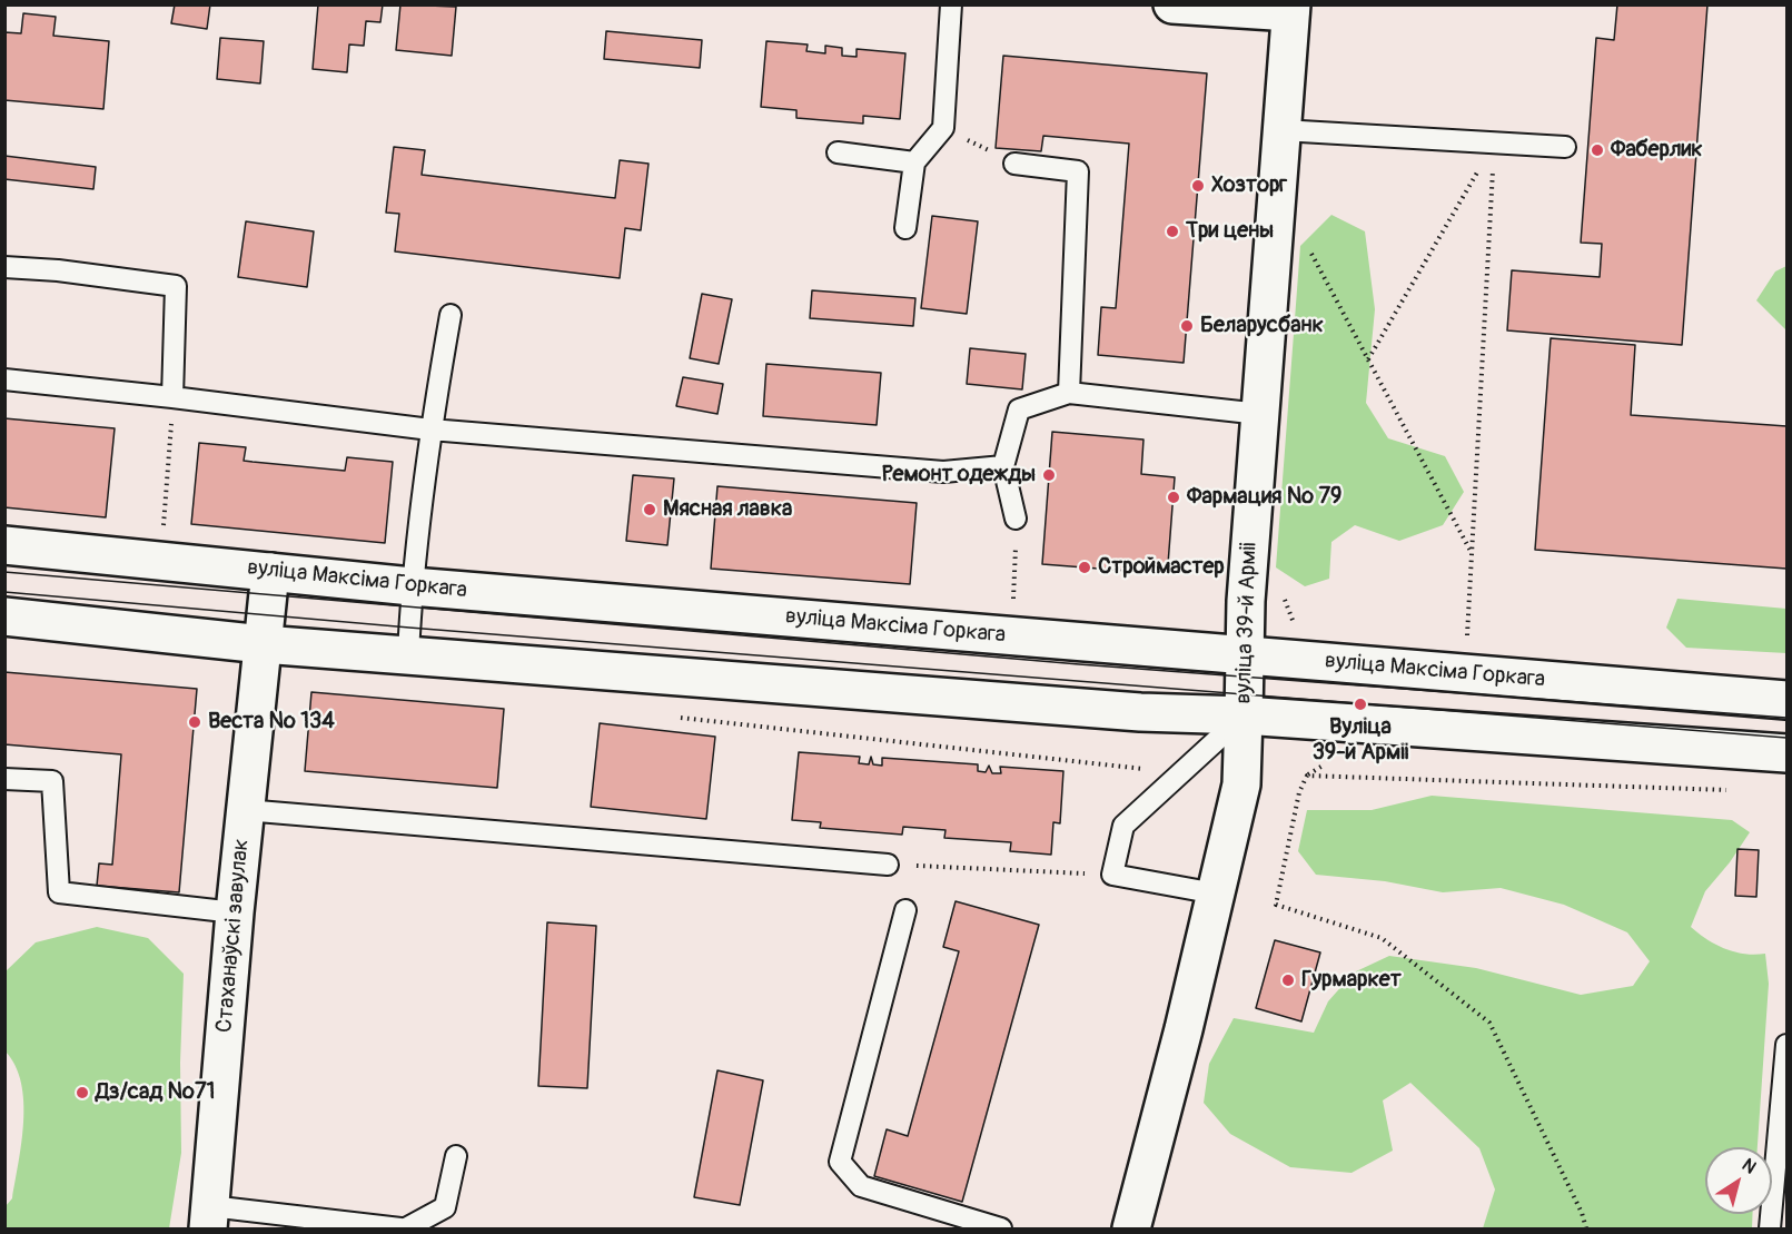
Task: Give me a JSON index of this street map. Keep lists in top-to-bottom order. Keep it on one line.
{"streets":{"main road":["вуліца Максіма Горкага","вуліца 39-й Арміі","Стаханаўскі завулак"]},"crossings":[["вуліца Максіма Горкага","вуліца 39-й Арміі"],["вуліца Максіма Горкага","Стаханаўскі завулак"]],"places":["Фаберлик","Хозторг","Три цены","Беларусбанк","Ремонт одежды","Фармация № 79","Мясная лавка","Строймастер","Вуліца 39-й Арміі","Веста № 134","Гурмаркет","Дз/сад №71"],"north":"top right"}
